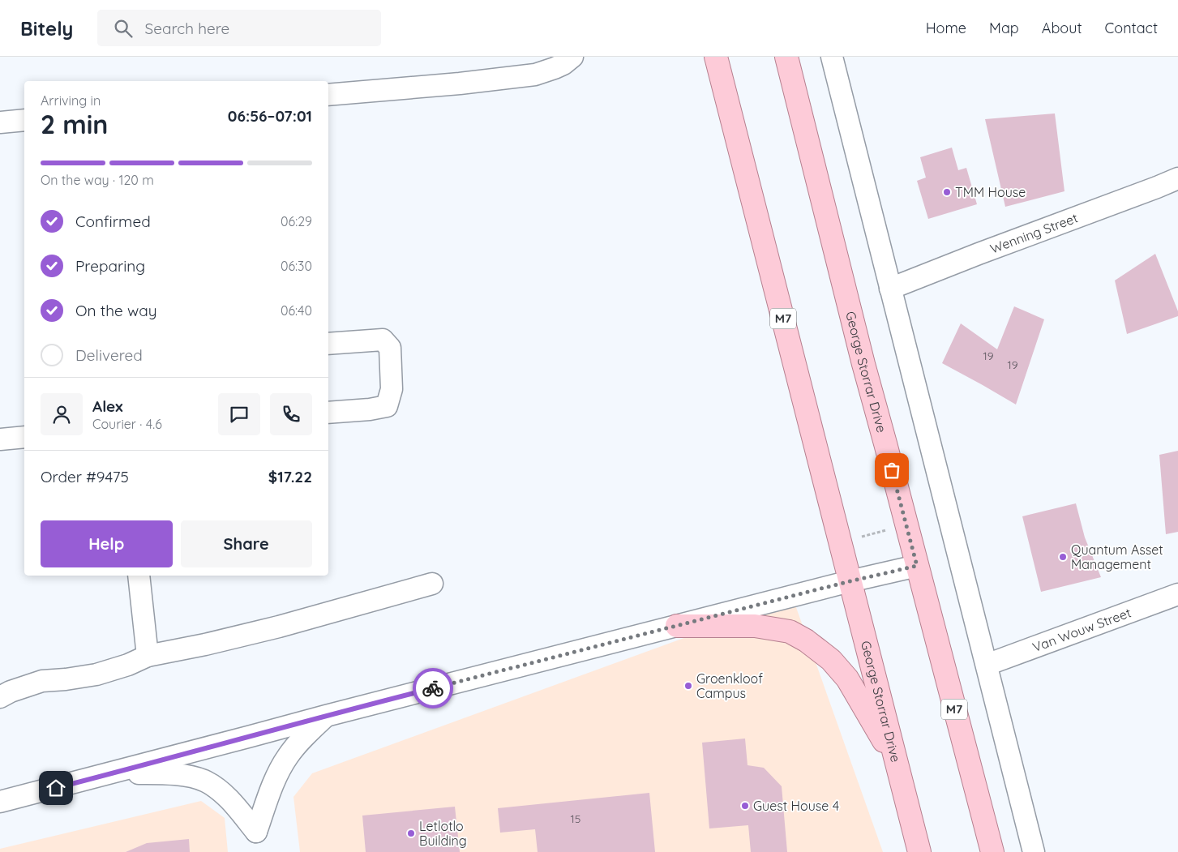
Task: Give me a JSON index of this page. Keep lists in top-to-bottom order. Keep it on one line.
{"streets":{"main road":["M7","George Storrar Drive"],"street":["Wenning Street","Van Wouw Street"]},"places":["TMM House","Quantum Asset Management","Groenkloof Campus","Guest House 4","Letlotlo Building"],"house_numbers":["19","19","15"],"page":{"header":"Bitely","search":"Search here","nav":["Home","Map","About","Contact"],"heading":["2 min","Arriving in","06:56–07:01"],"panel":["Alex","Courier · 4.6","Order #9475","$17.22"],"bar":"On the way · 120 m","list":[["Confirmed","06:29"],["Preparing","06:30"],["On the way","06:40"],"Delivered"],"buttons":["Help","Share"]}}
